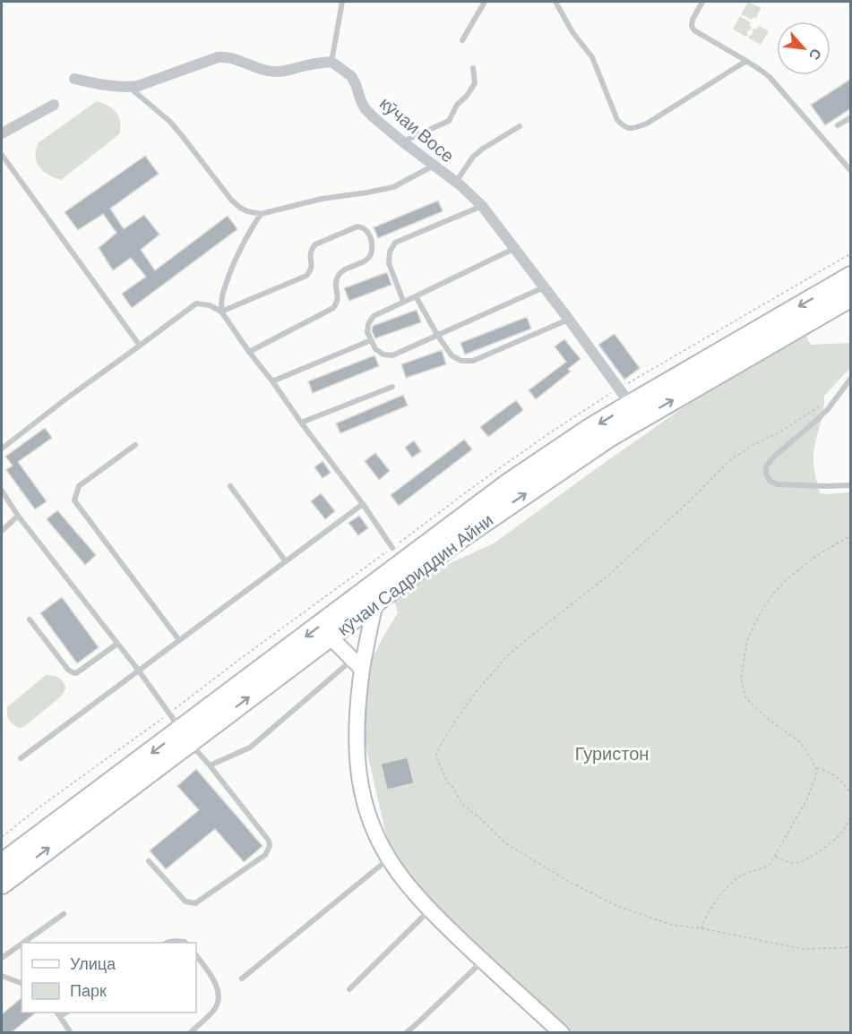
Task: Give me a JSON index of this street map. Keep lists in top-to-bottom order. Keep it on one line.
{"streets":{"highway":["кӯчаи Садриддин Айни"],"street":["кӯчаи Восе"]},"crossings":[["кӯчаи Восе","кӯчаи Садриддин Айни"]],"parks":["Гуристон"],"legend":["Улица","Парк"],"north":"bottom right"}
